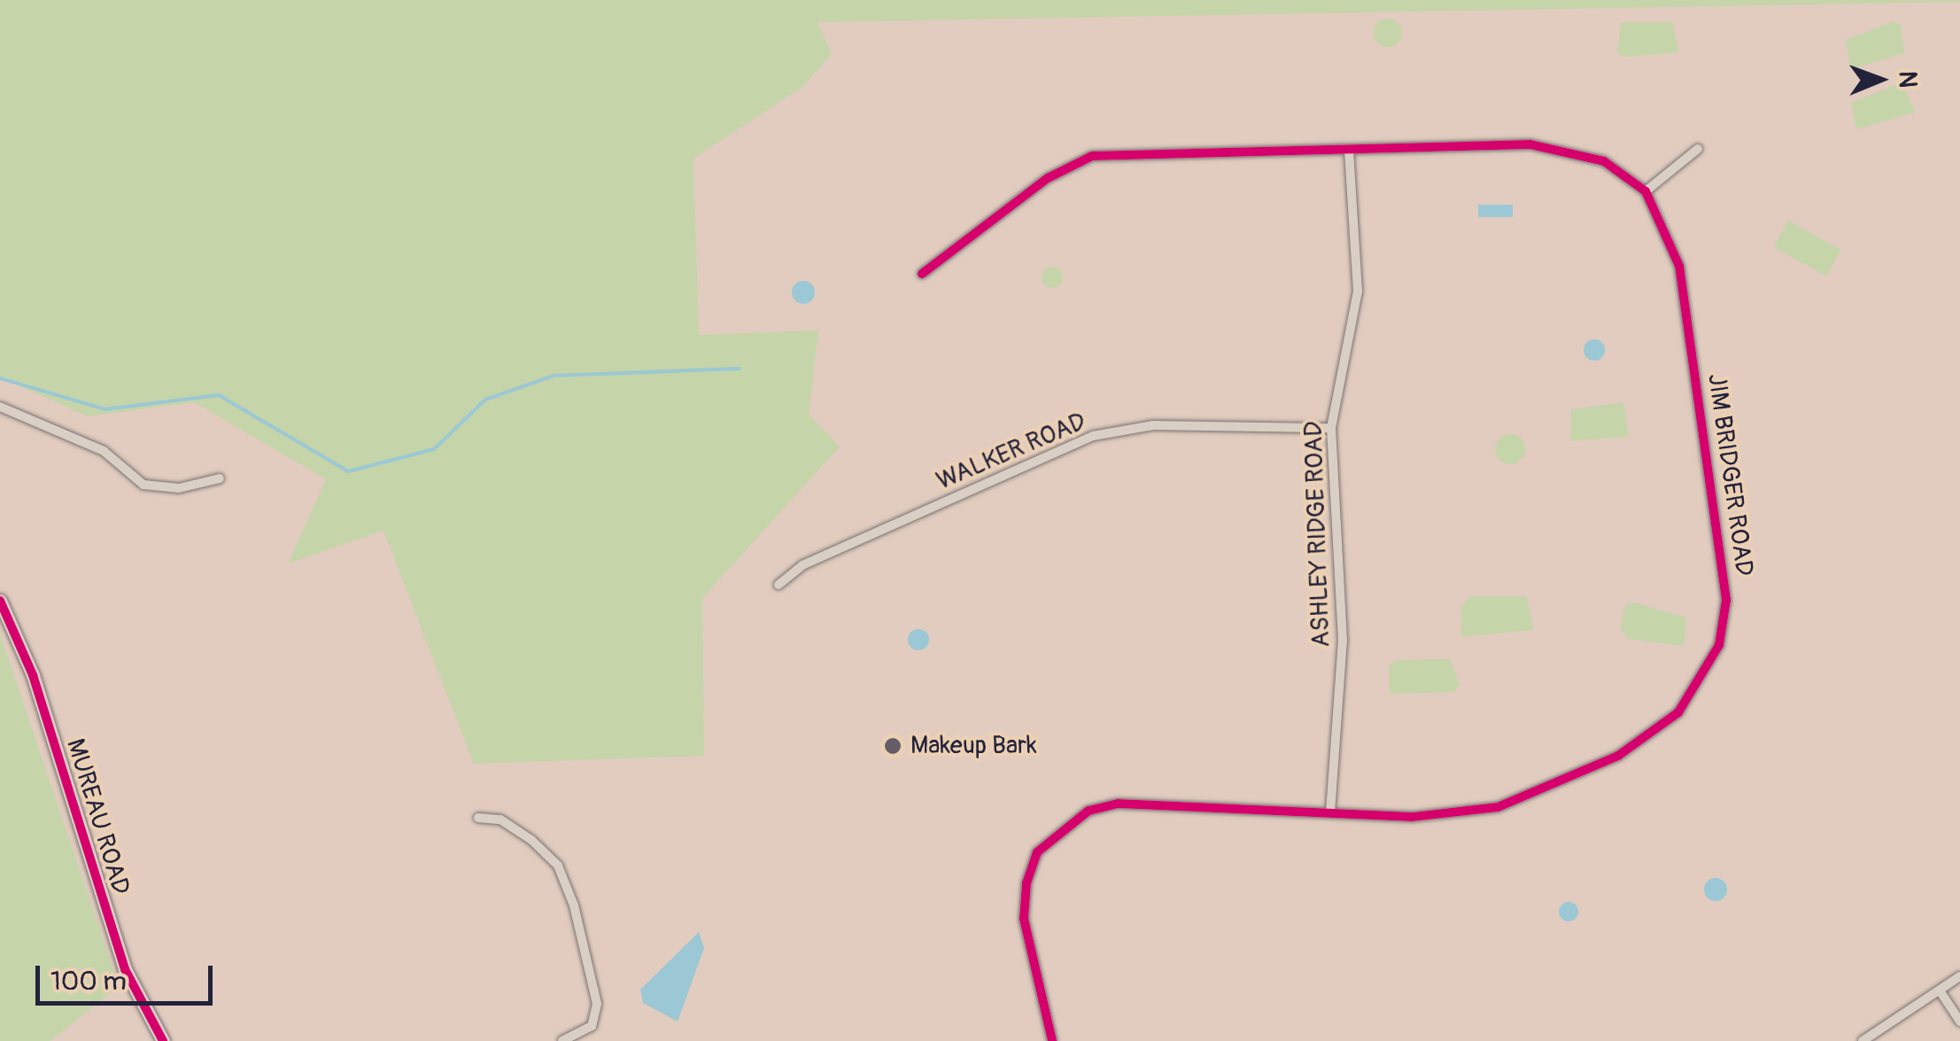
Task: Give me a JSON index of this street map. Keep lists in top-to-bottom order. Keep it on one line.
{"streets":{"main road":["MUREAU ROAD"],"street":["WALKER ROAD","JIM BRIDGER ROAD","ASHLEY RIDGE ROAD"]},"crossings":[["WALKER ROAD","ASHLEY RIDGE ROAD"],["JIM BRIDGER ROAD","ASHLEY RIDGE ROAD"]],"places":["Makeup Bark"],"scale_bar":"100 m","north":"right"}
